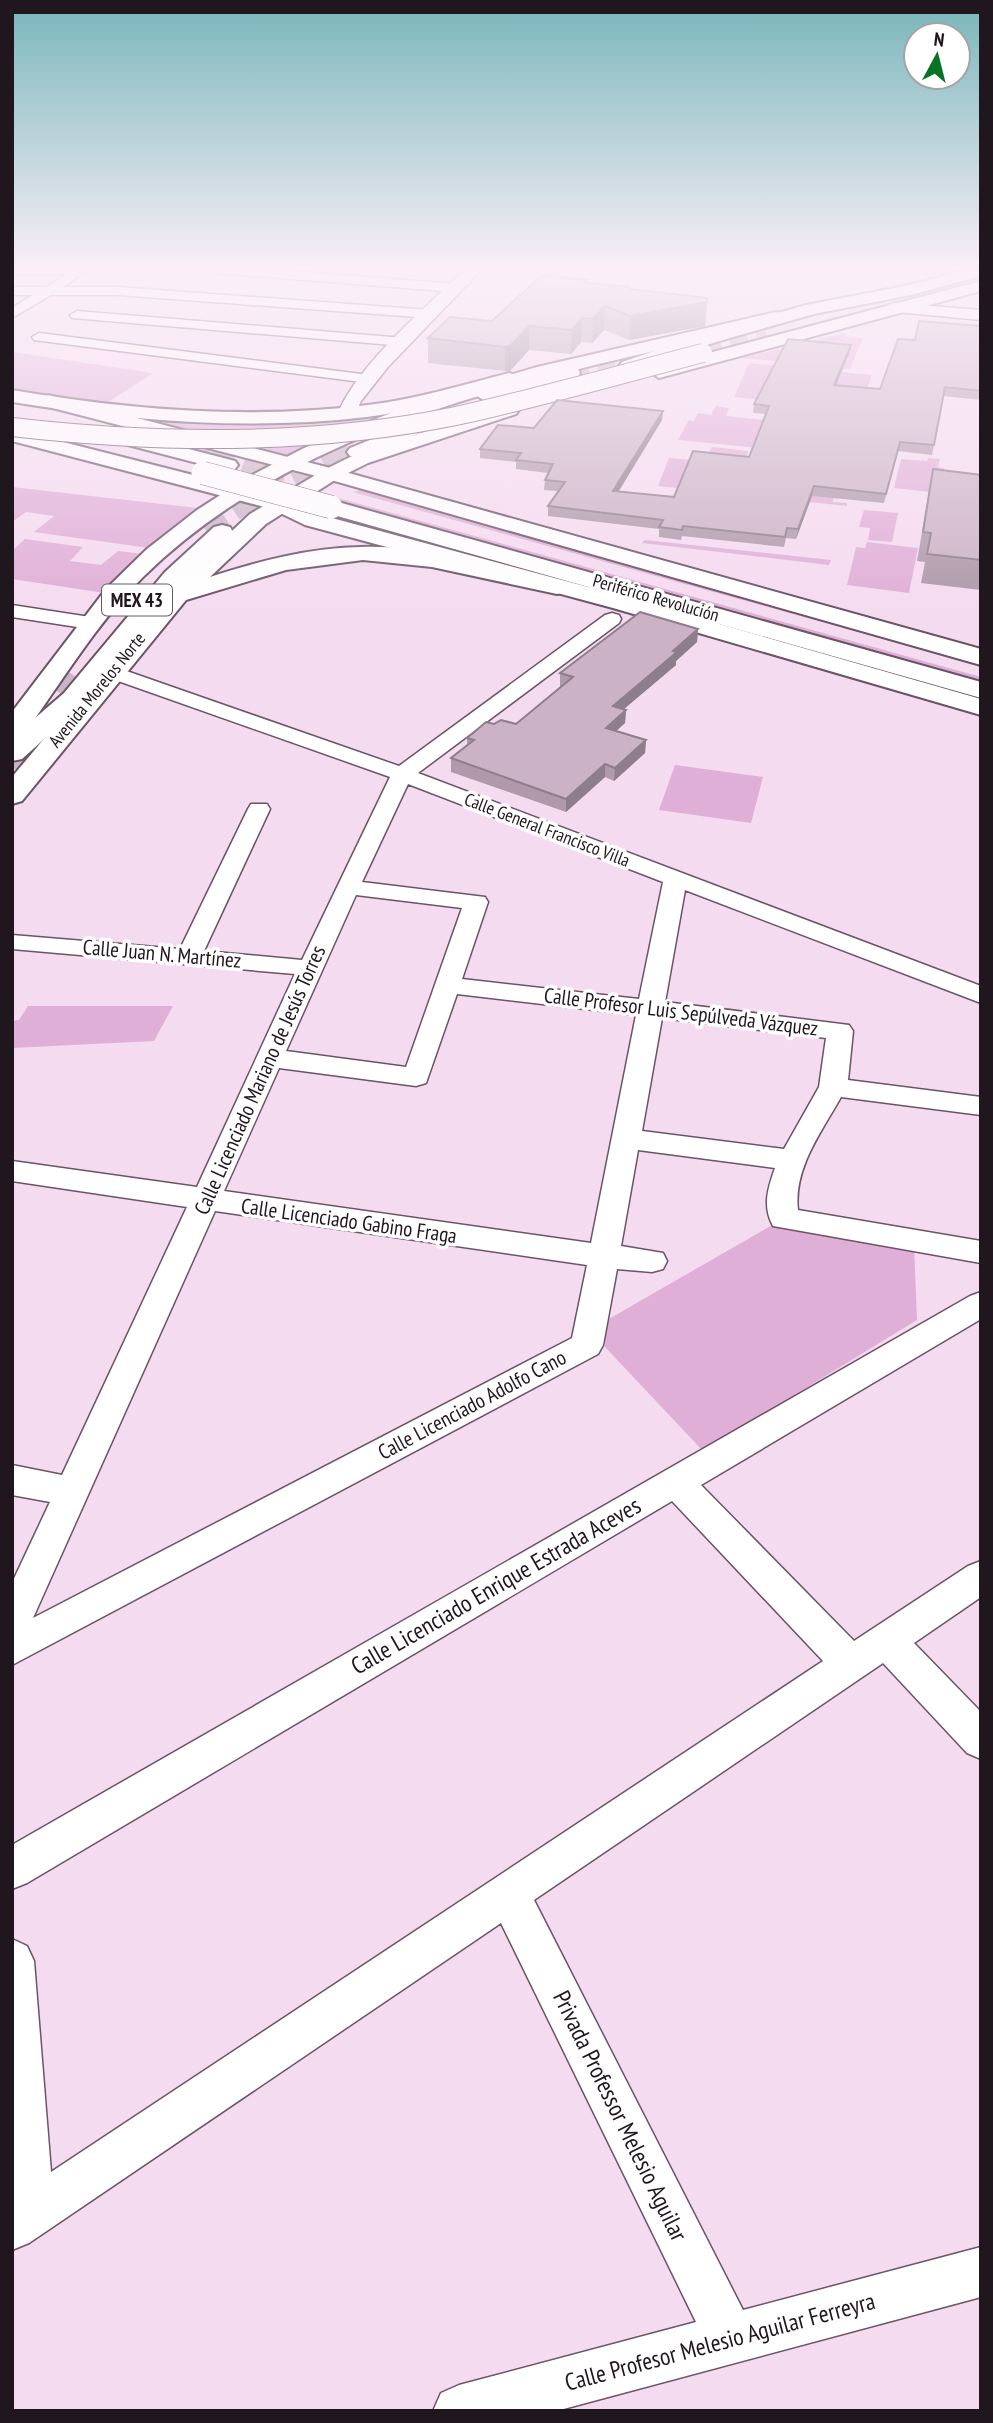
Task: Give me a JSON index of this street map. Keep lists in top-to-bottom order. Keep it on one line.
{"streets":{"main road":["Periférico Revolución","MEX 43","Avenida Morelos Norte"],"street":["Calle General Francisco Villa","Calle Juan N. Martínez","Calle Profesor Luis Sepúlveda Vázquez","Calle Licenciado Mariano de Jesús Torres","Calle Licenciado Gabino Fraga","Calle Licenciado Adolfo Cano","Calle Licenciado Enrique Estrada Aceves","Privada Professor Melesio Aguilar","Calle Profesor Melesio Aguilar Ferreyra"]},"crossings":[["MEX 43","Avenida Morelos Norte"],["Avenida Morelos Norte","Calle General Francisco Villa"],["Calle General Francisco Villa","Calle Licenciado Mariano de Jesús Torres"],["Calle General Francisco Villa","Calle Licenciado Adolfo Cano"],["Calle Juan N. Martínez","Calle Licenciado Mariano de Jesús Torres"],["Calle Profesor Luis Sepúlveda Vázquez","Calle Licenciado Adolfo Cano"],["Calle Licenciado Mariano de Jesús Torres","Calle Licenciado Gabino Fraga"],["Calle Licenciado Gabino Fraga","Calle Licenciado Adolfo Cano"],["Privada Professor Melesio Aguilar","Calle Profesor Melesio Aguilar Ferreyra"]],"north":"top"}
